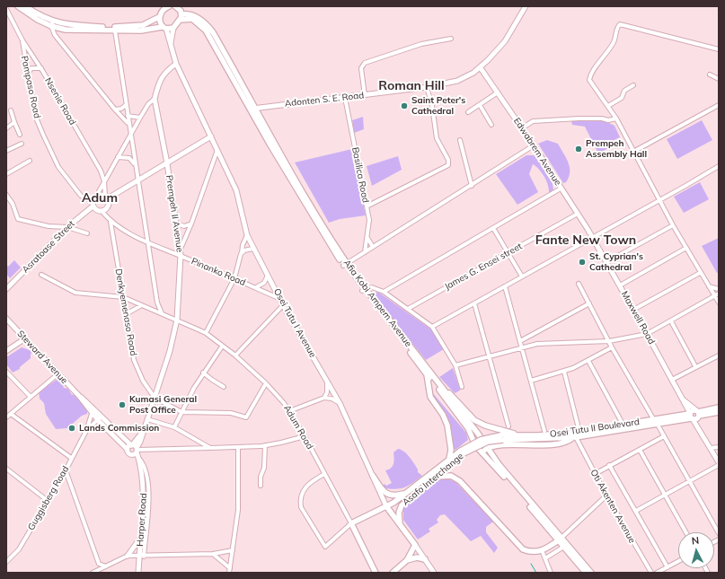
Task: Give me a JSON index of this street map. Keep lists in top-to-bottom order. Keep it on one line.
{"streets":{"main road":["Afia Kobi Ampem Avenue","Osei Tutu I Avenue","Adum Road","Osei Tutu II Boulevard","Asafo Interchange"],"street":["Pampaso Road","Adonten S. E. Road","Nsenie Road","Edwabrem Avenue","Basilica Road","Prempeh II Avenue","Asratoase Street","James G. Ensei street","Pinanko Road","Denkyemenaso Road","Maxwell Road","Steward Avenue","Guggisberg Road","Oti Akenten Avenue","Harper Road"]},"crossings":[["Pampaso Road","Nsenie Road"],["Pampaso Road","Asratoase Street"],["Pampaso Road","Pinanko Road"],["Adonten S. E. Road","Edwabrem Avenue"],["Adonten S. E. Road","Basilica Road"],["Adonten S. E. Road","Afia Kobi Ampem Avenue"],["Edwabrem Avenue","James G. Ensei street"],["Edwabrem Avenue","Maxwell Road"],["Prempeh II Avenue","Pinanko Road"],["Prempeh II Avenue","Denkyemenaso Road"],["Prempeh II Avenue","Osei Tutu I Avenue"],["Prempeh II Avenue","Steward Avenue"],["Prempeh II Avenue","Adum Road"],["Prempeh II Avenue","Harper Road"],["Asratoase Street","Pinanko Road"],["Pinanko Road","Denkyemenaso Road"],["Pinanko Road","Osei Tutu I Avenue"],["Denkyemenaso Road","Adum Road"],["Maxwell Road","Osei Tutu II Boulevard"],["Osei Tutu I Avenue","Asafo Interchange"],["Steward Avenue","Guggisberg Road"],["Adum Road","Asafo Interchange"],["Osei Tutu II Boulevard","Asafo Interchange"],["Osei Tutu II Boulevard","Oti Akenten Avenue"]],"districts":["Roman Hill","Adum","Fante New Town"],"places":["Saint Peter's Cathedral","Prempeh Assembly Hall","St. Cyprian's Cathedral","Kumasi General Post Office","Lands Commission"],"north":"top"}
